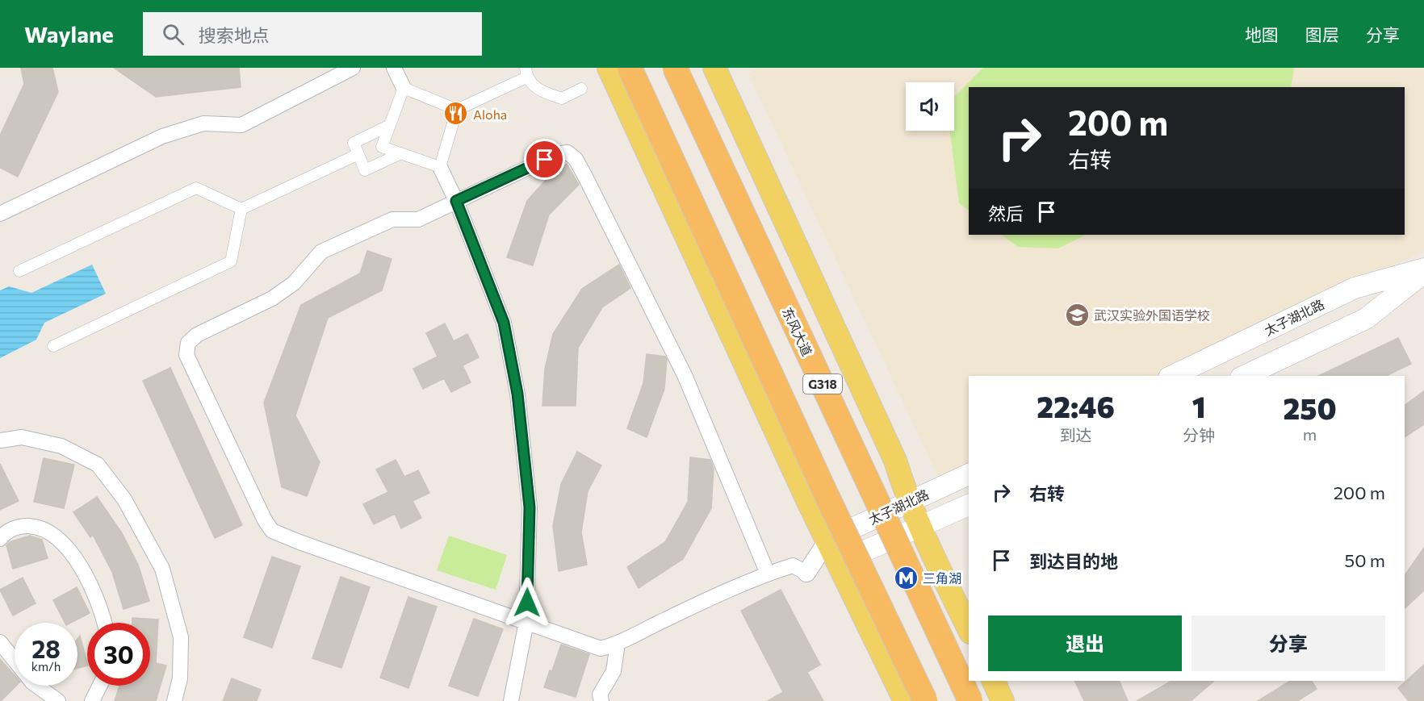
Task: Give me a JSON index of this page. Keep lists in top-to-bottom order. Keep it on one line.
{"streets":{"highway":["东风大道","G318"],"main road":["太子湖北路"]},"places":{"restaurant":["Aloha"],"school or university":["武汉实验外国语学校"],"metro station":["三角湖"]},"page":{"header":"Waylane","search":"搜索地点","nav":["地图","图层","分享"],"turn":["200 m","右转"],"then":"然后","eta":["22:46","到达","1","分钟","250","m"],"list":[{"name":"右转","value":"200 m"},{"name":"到达目的地","value":"50 m"}],"buttons":["退出","分享"],"speed":"28 km/h","limit":"30"}}
